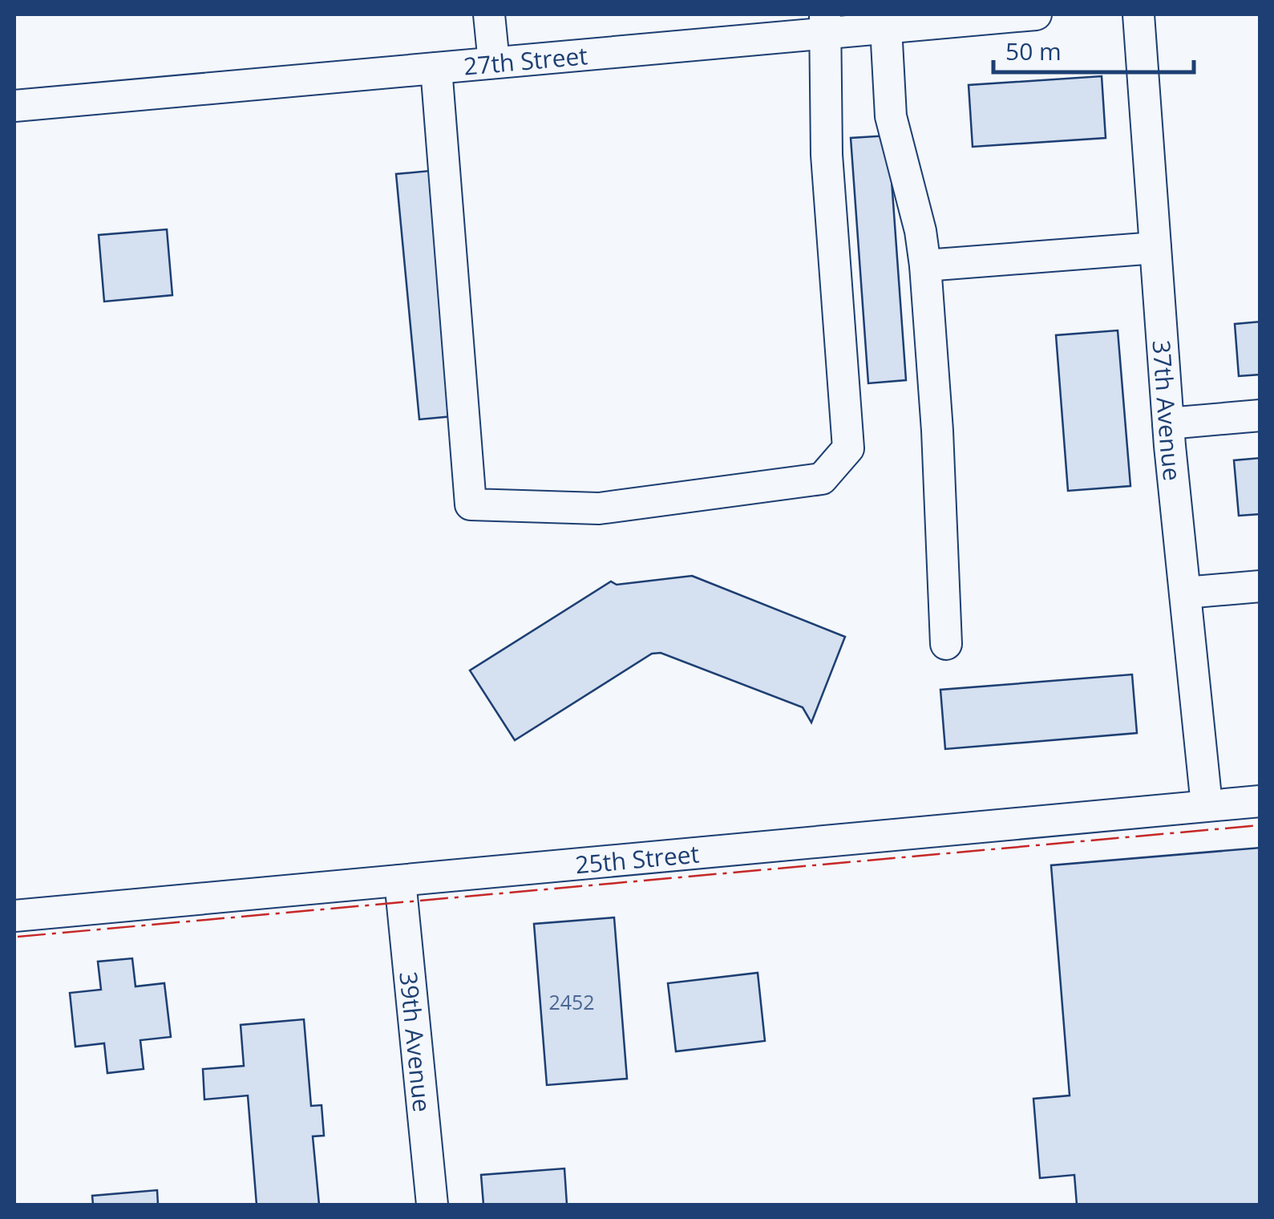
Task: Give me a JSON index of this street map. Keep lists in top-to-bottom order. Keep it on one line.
{"streets":{"street":["27th Street","37th Avenue","25th Street","39th Avenue"]},"crossings":[["37th Avenue","25th Street"],["25th Street","39th Avenue"]],"house_numbers":["2452"],"scale_bar":"50 m"}
